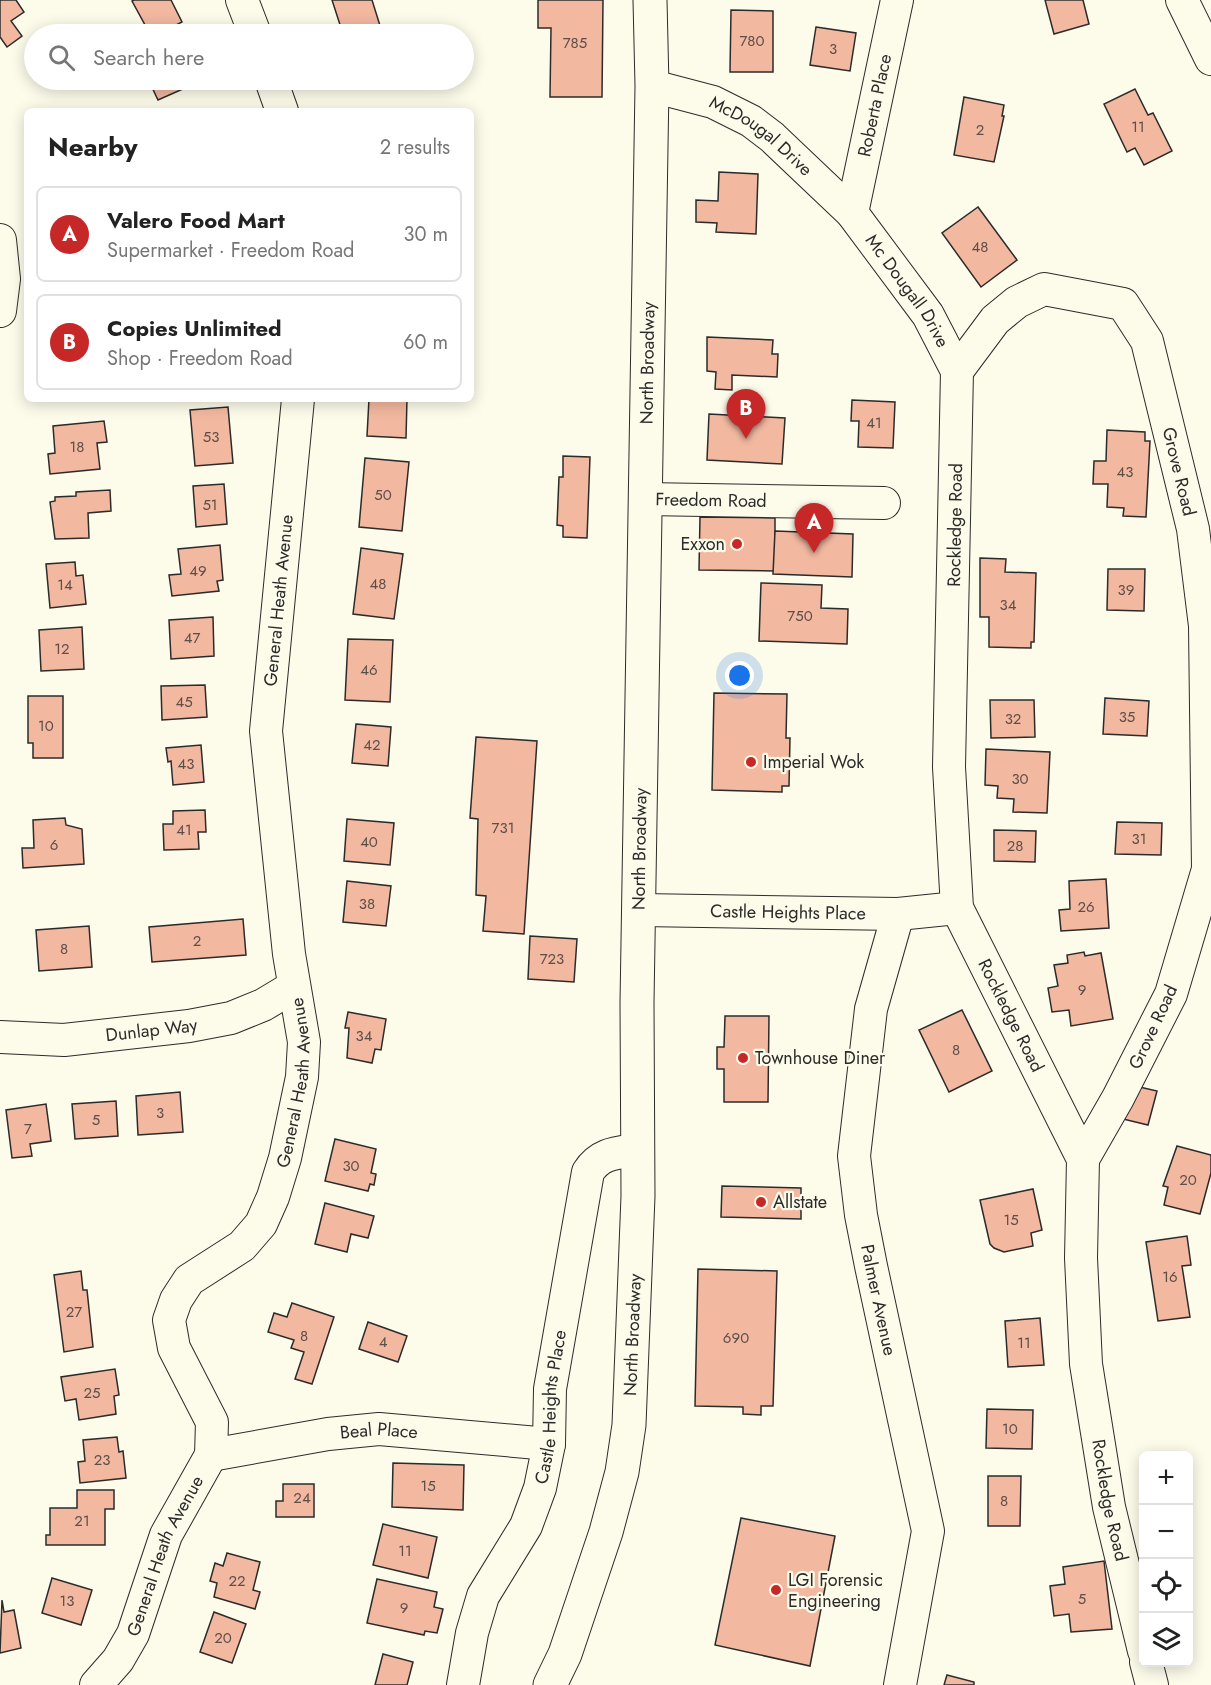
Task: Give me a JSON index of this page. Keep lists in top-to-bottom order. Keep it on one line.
{"streets":{"main road":["North Broadway"],"street":["Roberta Place","McDougal Drive","Mc Dougall Drive","Grove Road","Freedom Road","Rockledge Road","General Heath Avenue","Castle Heights Place","Dunlap Way","Palmer Avenue","Beal Place"]},"crossings":[["Roberta Place","McDougal Drive"],["Roberta Place","Mc Dougall Drive"],["McDougal Drive","Mc Dougall Drive"],["McDougal Drive","North Broadway"],["Mc Dougall Drive","Grove Road"],["Mc Dougall Drive","Rockledge Road"],["North Broadway","Freedom Road"],["North Broadway","Castle Heights Place"],["Grove Road","Rockledge Road"],["Rockledge Road","Castle Heights Place"],["General Heath Avenue","Dunlap Way"],["General Heath Avenue","Beal Place"],["Castle Heights Place","Palmer Avenue"],["Castle Heights Place","Beal Place"]],"places":["Exxon","Imperial Wok","Townhouse Diner","Allstate","LGI Forensic Engineering"],"house_numbers":["780","785","3","11","2","48","41","53","18","43","50","51","49","48","14","39","34","750","47","12","46","45","35","32","10","42","43","30","731","41","31","40","6","28","38","26","2","8","723","9","34","8","3","5","7","30","20","15","16","27","8","690","4","11","25","10","23","15","24","8","21","11","22","5","13","9","20"],"page":{"search":"Search here","heading":["Nearby","2 results"],"list":[{"mark":"A","name":"Valero Food Mart","note":"Supermarket · Freedom Road","value":"30 m"},{"mark":"B","name":"Copies Unlimited","note":"Shop · Freedom Road","value":"60 m"}],"pins":["B","A"],"map_buttons":["+","−"]}}
